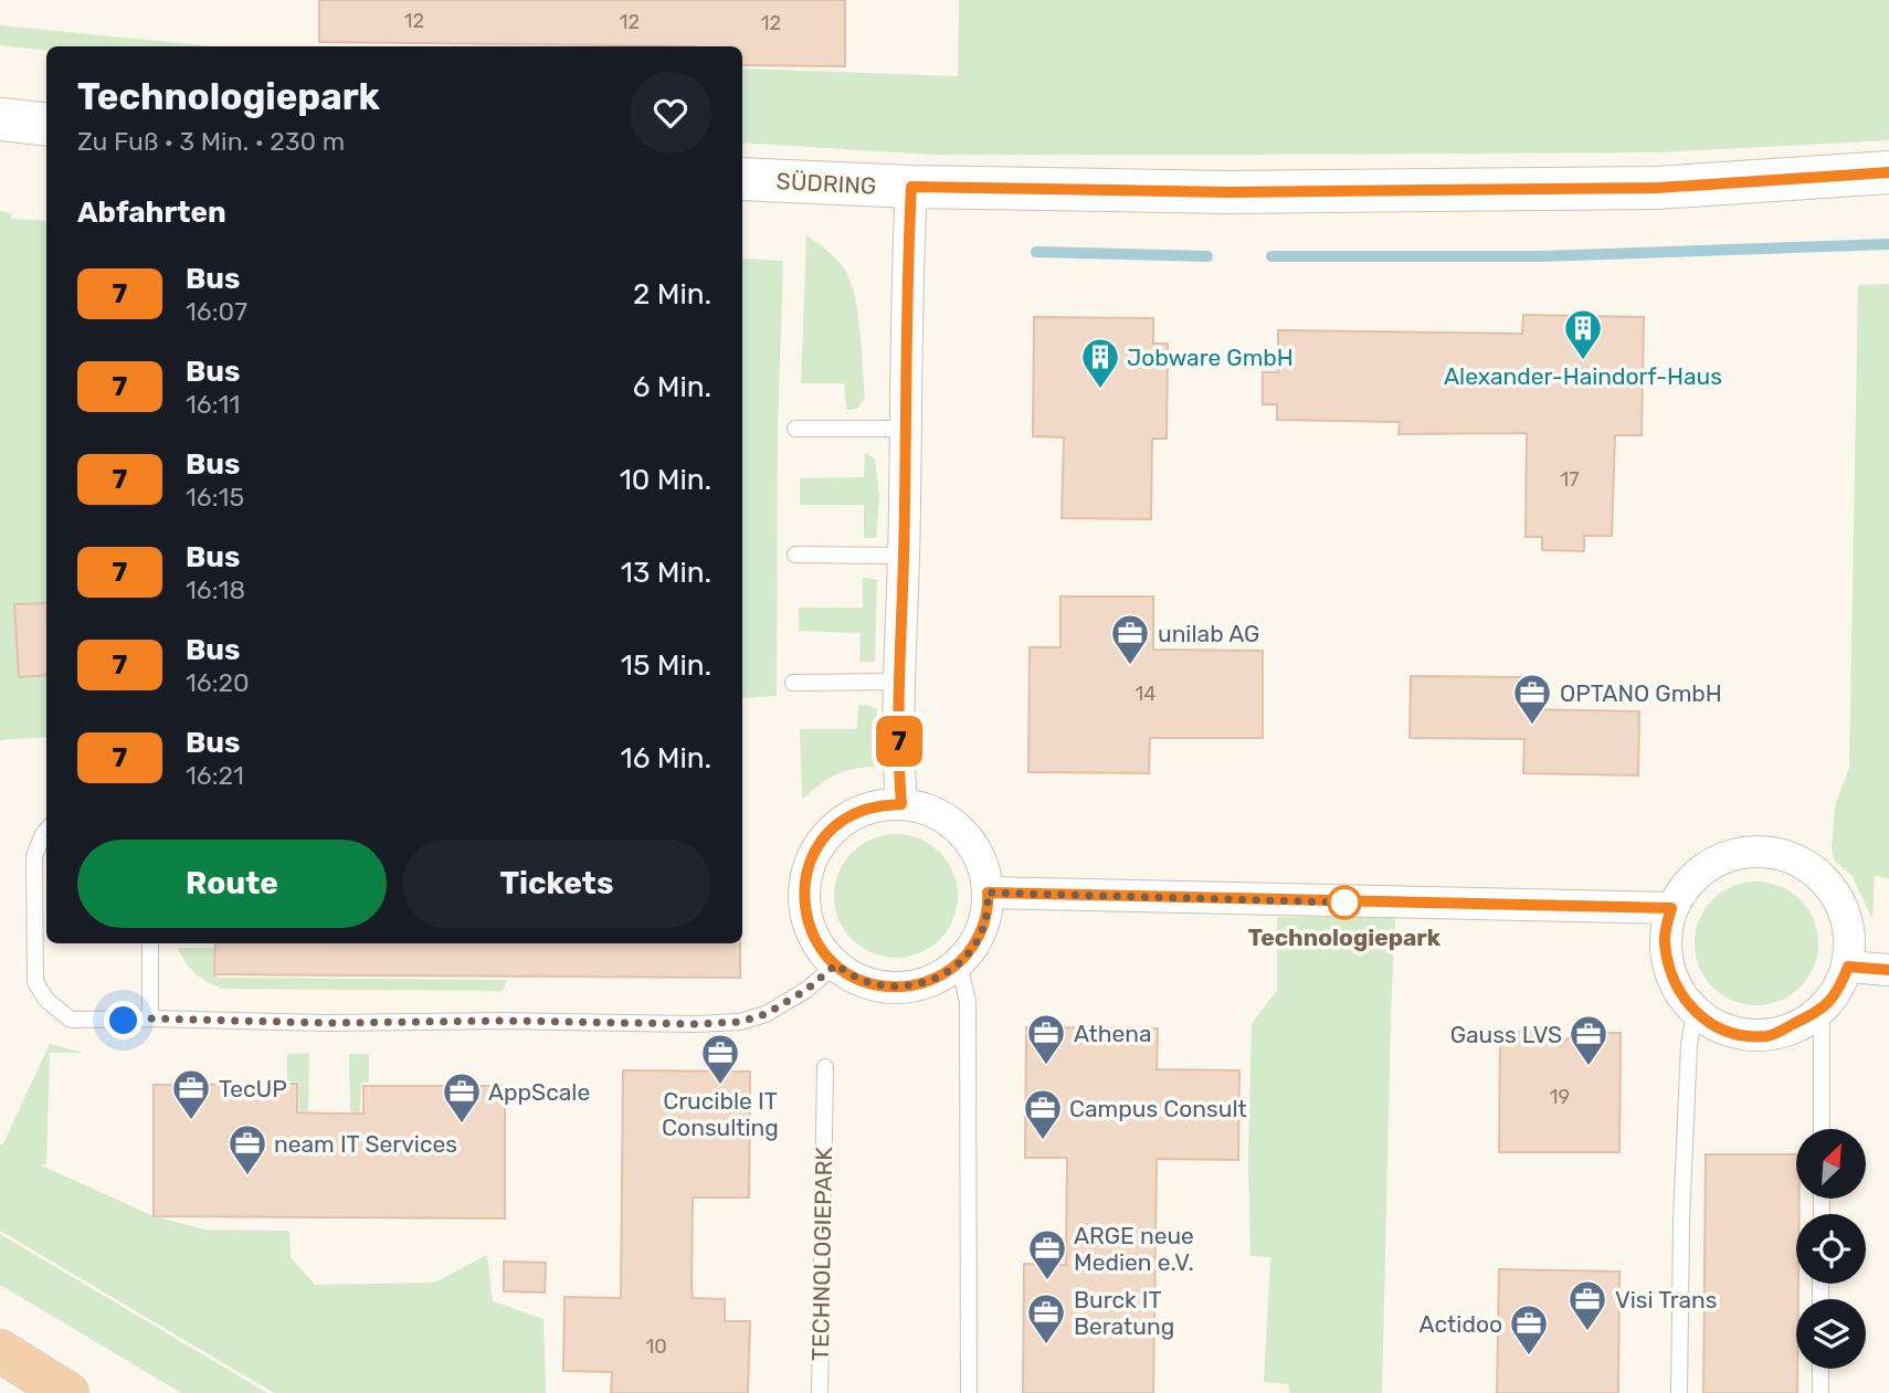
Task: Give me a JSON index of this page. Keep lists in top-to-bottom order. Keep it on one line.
{"streets":{"main road":["SÜDRING"],"lane":["TECHNOLOGIEPARK"]},"places":{"building":["Alexander-Haindorf-Haus","Jobware GmbH"],"office":["unilab AG","OPTANO GmbH","Athena","Gauss LVS","Crucible IT Consulting","TecUP","AppScale","Campus Consult","neam IT Services","ARGE neue Medien e.V.","Visi Trans","Burck IT Beratung","Actidoo"],"other":["Technologiepark"]},"lines":["bus line 7"],"house_numbers":["12","12","12","17","14","19","10"],"north":"top right","page":{"on_map":"7","heading":[["Technologiepark","Zu Fuß · 3 Min. · 230 m"],"Abfahrten"],"list":[{"mark":"7","name":"Bus","note":"16:07","value":"2 Min."},{"mark":"7","name":"Bus","note":"16:11","value":"6 Min."},{"mark":"7","name":"Bus","note":"16:15","value":"10 Min."},{"mark":"7","name":"Bus","note":"16:18","value":"13 Min."},{"mark":"7","name":"Bus","note":"16:20","value":"15 Min."},{"mark":"7","name":"Bus","note":"16:21","value":"16 Min."}],"buttons":["Route","Tickets"]}}
